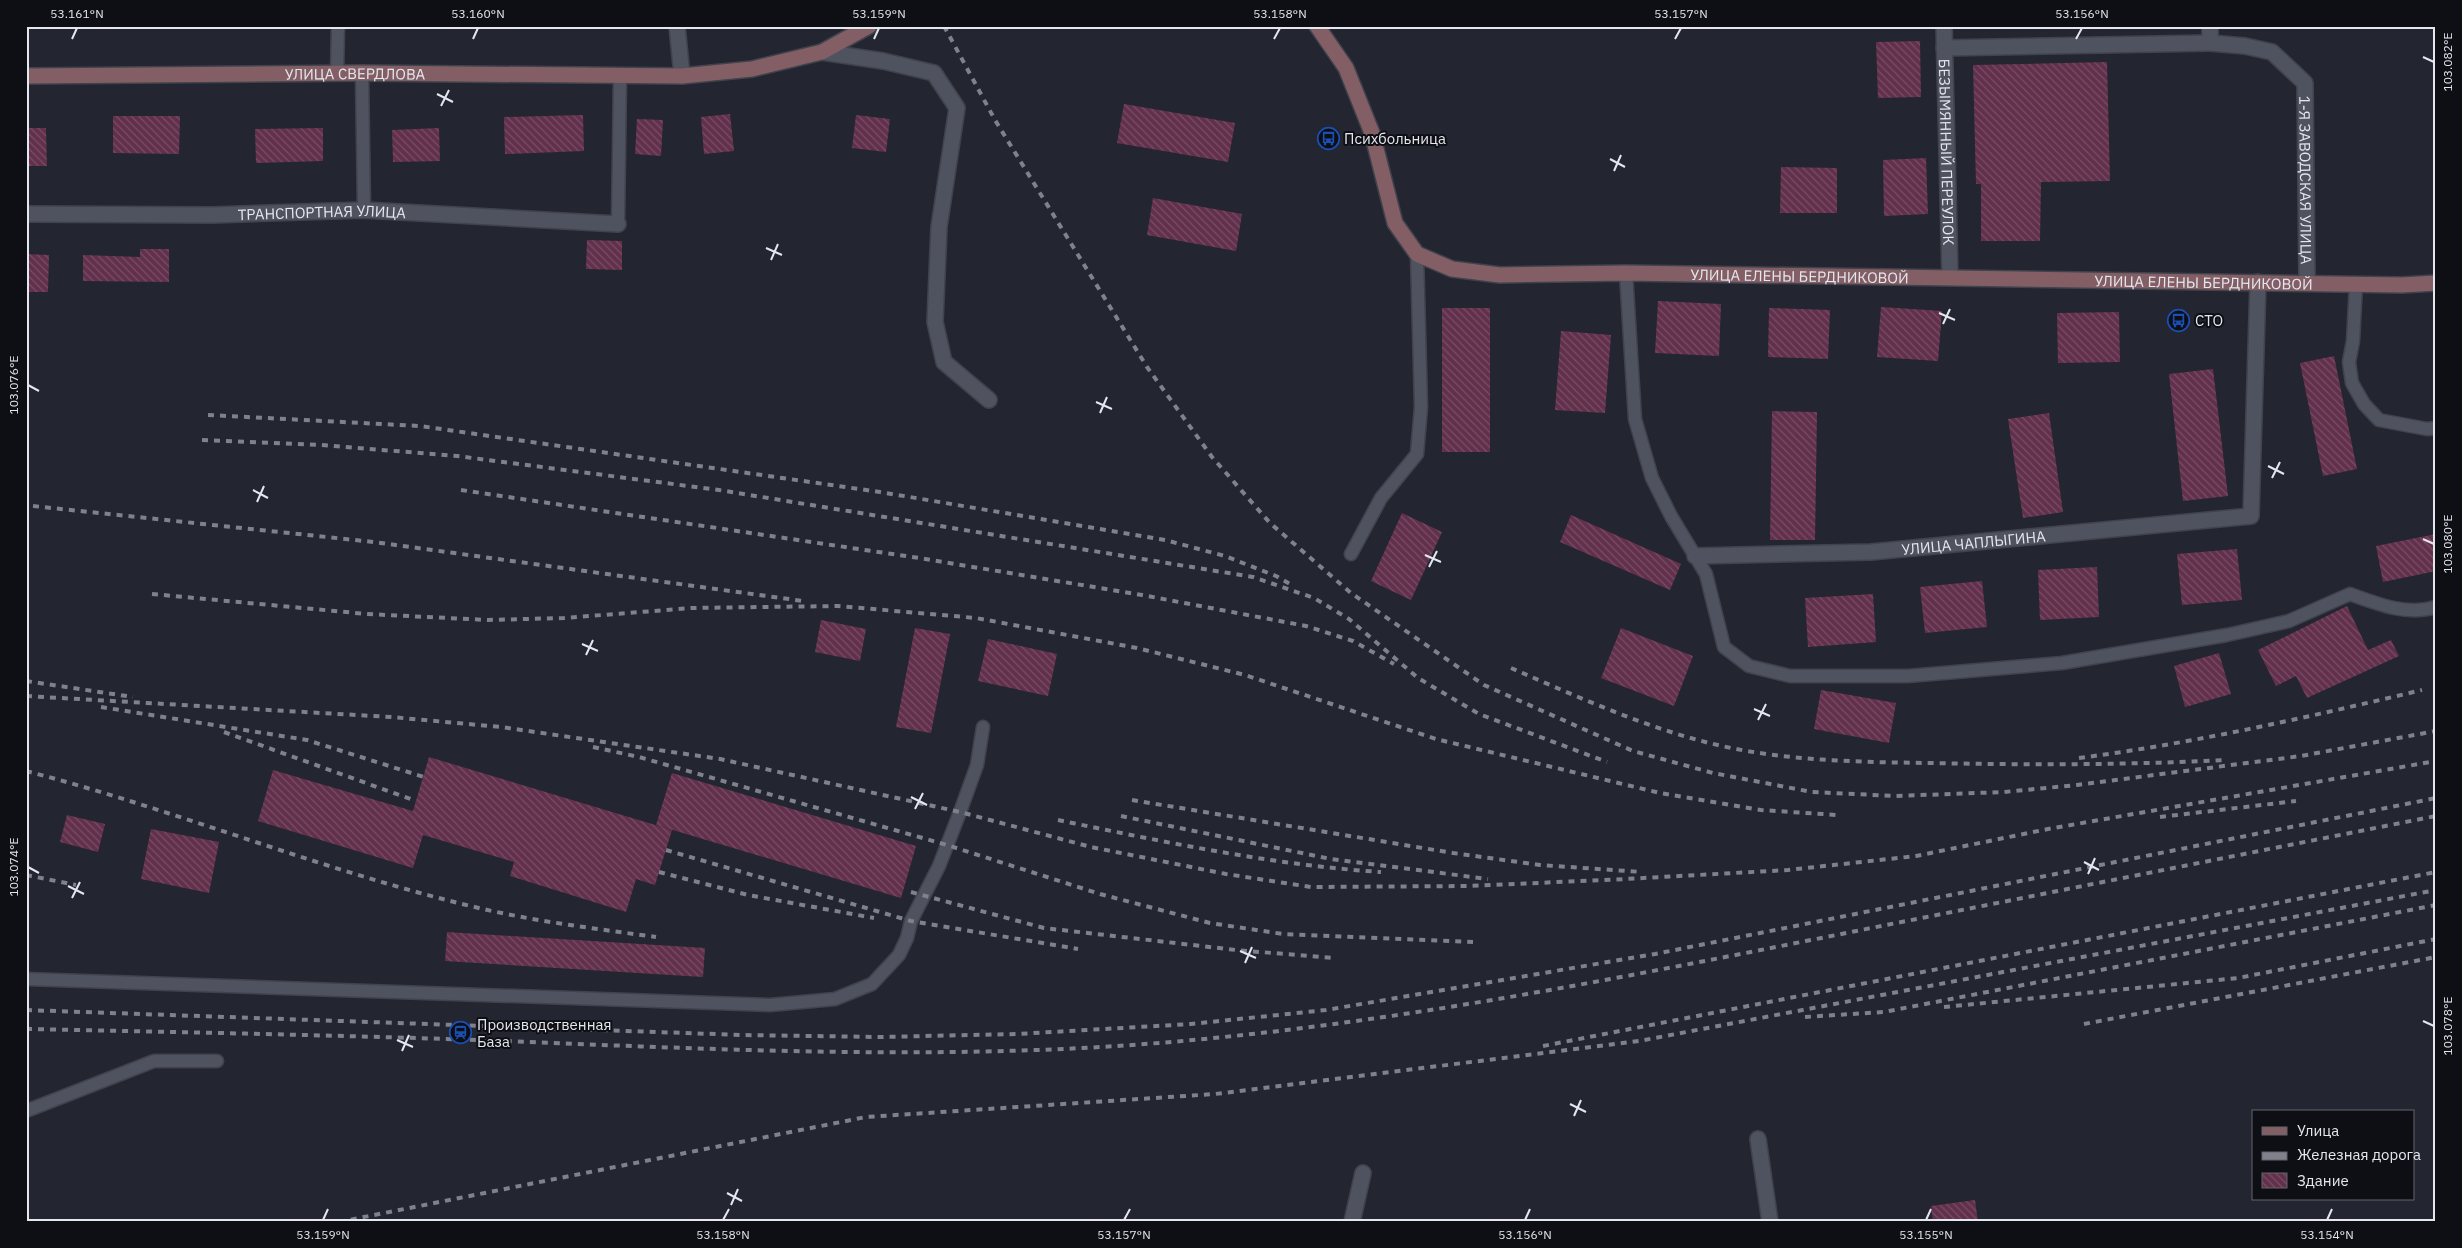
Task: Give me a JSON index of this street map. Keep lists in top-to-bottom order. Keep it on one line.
{"streets":{"street":["УЛИЦА СВЕРДЛОВА","БЕЗЫМЯННЫЙ ПЕРЕУЛОК","1-Я ЗАВОДСКАЯ УЛИЦА","ТРАНСПОРТНАЯ УЛИЦА","УЛИЦА ЕЛЕНЫ БЕРДНИКОВОЙ","УЛИЦА ЧАПЛЫГИНА"]},"crossings":[["БЕЗЫМЯННЫЙ ПЕРЕУЛОК","1-Я ЗАВОДСКАЯ УЛИЦА"],["БЕЗЫМЯННЫЙ ПЕРЕУЛОК","УЛИЦА ЕЛЕНЫ БЕРДНИКОВОЙ"],["1-Я ЗАВОДСКАЯ УЛИЦА","УЛИЦА ЕЛЕНЫ БЕРДНИКОВОЙ"],["УЛИЦА ЕЛЕНЫ БЕРДНИКОВОЙ","УЛИЦА ЧАПЛЫГИНА"]],"places":{"bus stop":["Психбольница","СТО"],"station":["Производственная База"]},"legend":["Улица","Железная дорога","Здание"],"coordinates":["53.161°N","53.160°N","53.159°N","53.158°N","53.157°N","53.156°N","103.082°E","103.076°E","103.080°E","103.074°E","103.078°E","53.155°N","53.154°N"]}
